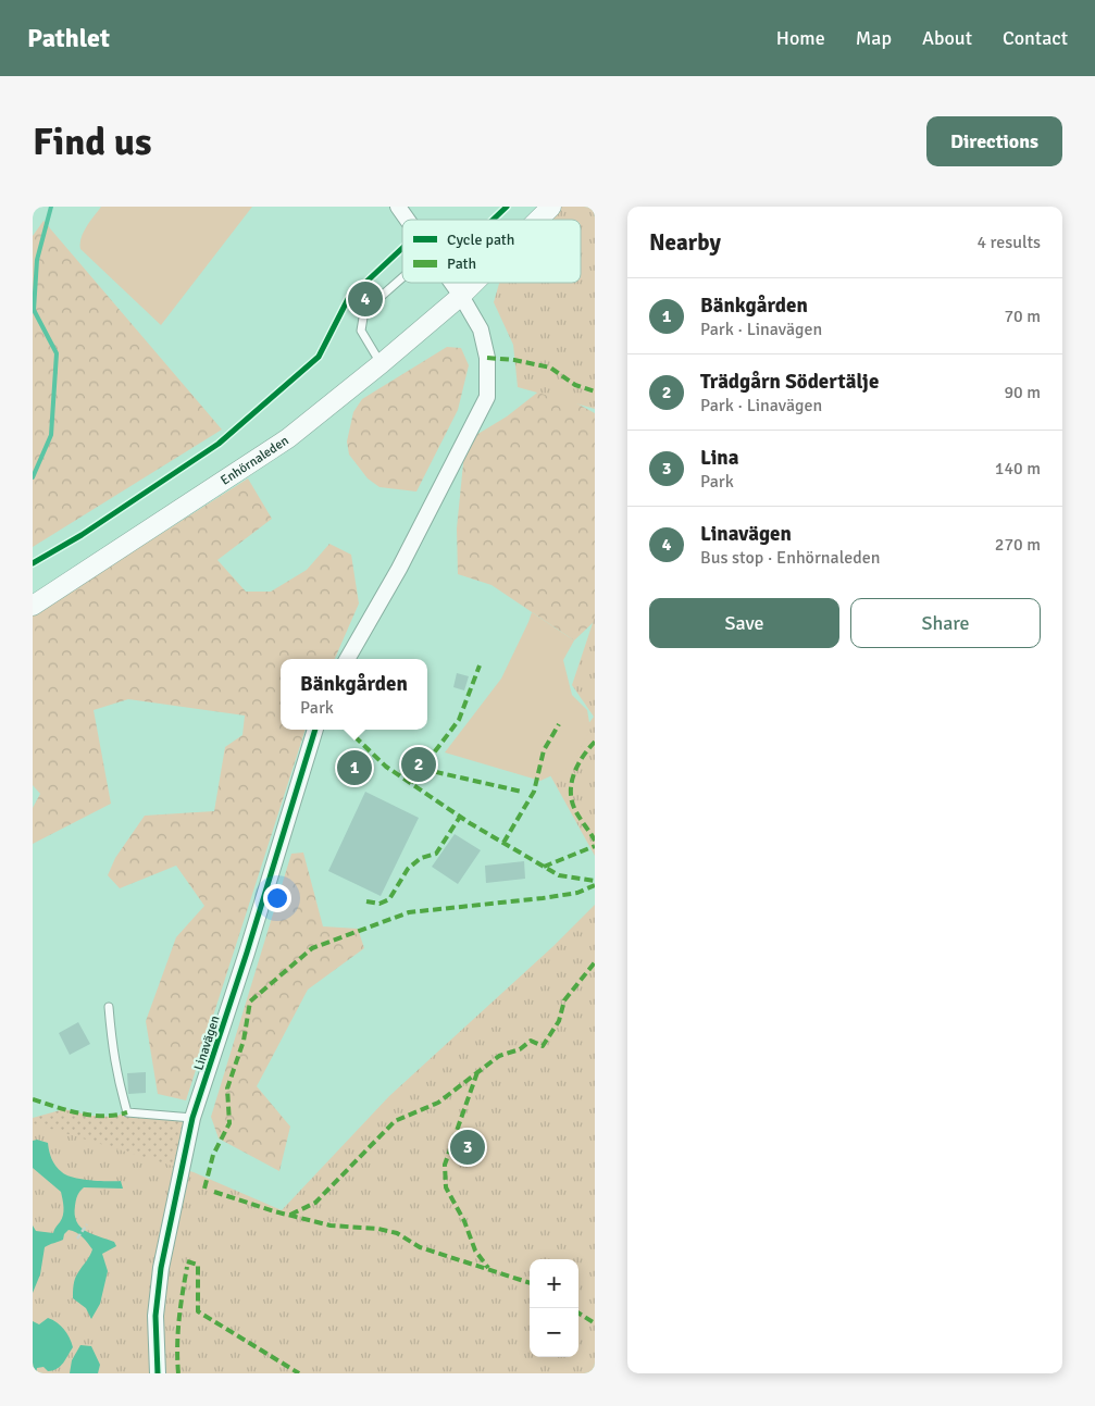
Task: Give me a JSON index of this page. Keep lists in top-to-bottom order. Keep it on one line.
{"streets":{"street":["Enhörnaleden","Linavägen"]},"legend":["Cycle path","Path"],"page":{"header":"Pathlet","nav":["Home","Map","About","Contact"],"buttons":["Directions",["Save","Share"]],"title":"Find us","heading":["Nearby","4 results"],"list":[{"mark":"1","name":"Bänkgården","note":"Park · Linavägen","value":"70 m"},{"mark":"2","name":"Trädgårn Södertälje","note":"Park · Linavägen","value":"90 m"},{"mark":"3","name":"Lina","note":"Park","value":"140 m"},{"mark":"4","name":"Linavägen","note":"Bus stop · Enhörnaleden","value":"270 m"}],"pins":["4","2","1","3"],"popup":["Bänkgården","Park"],"map_buttons":["+","−"]}}
